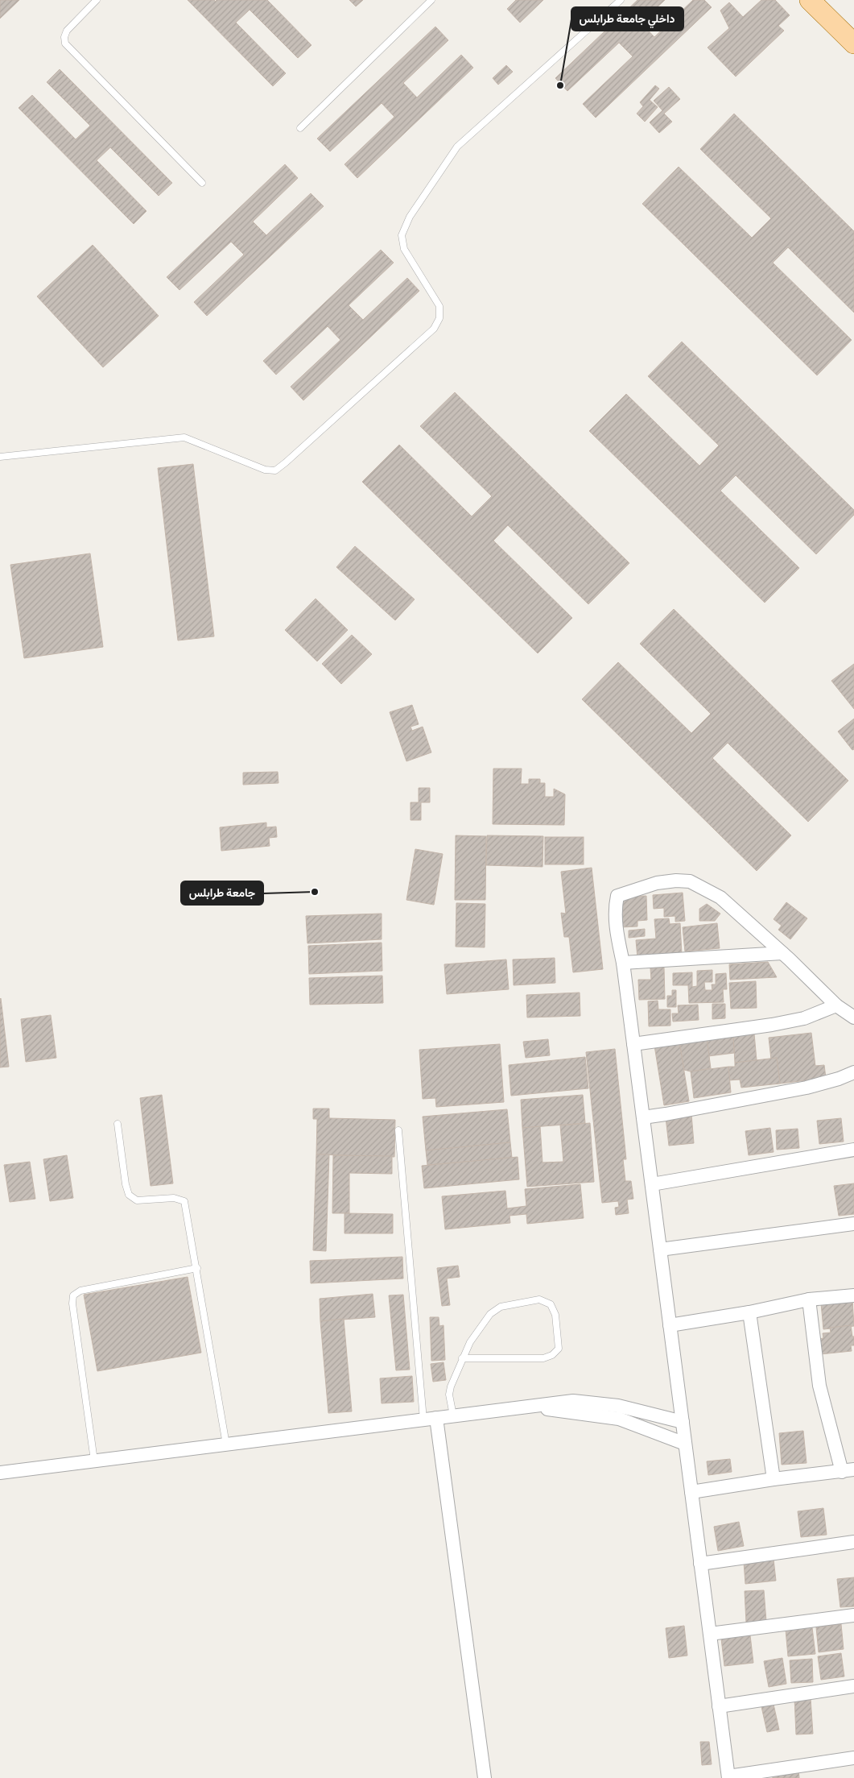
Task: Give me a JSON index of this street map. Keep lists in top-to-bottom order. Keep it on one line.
{"places":["داخلي جامعة طرابلس","جامعة طرابلس"]}
